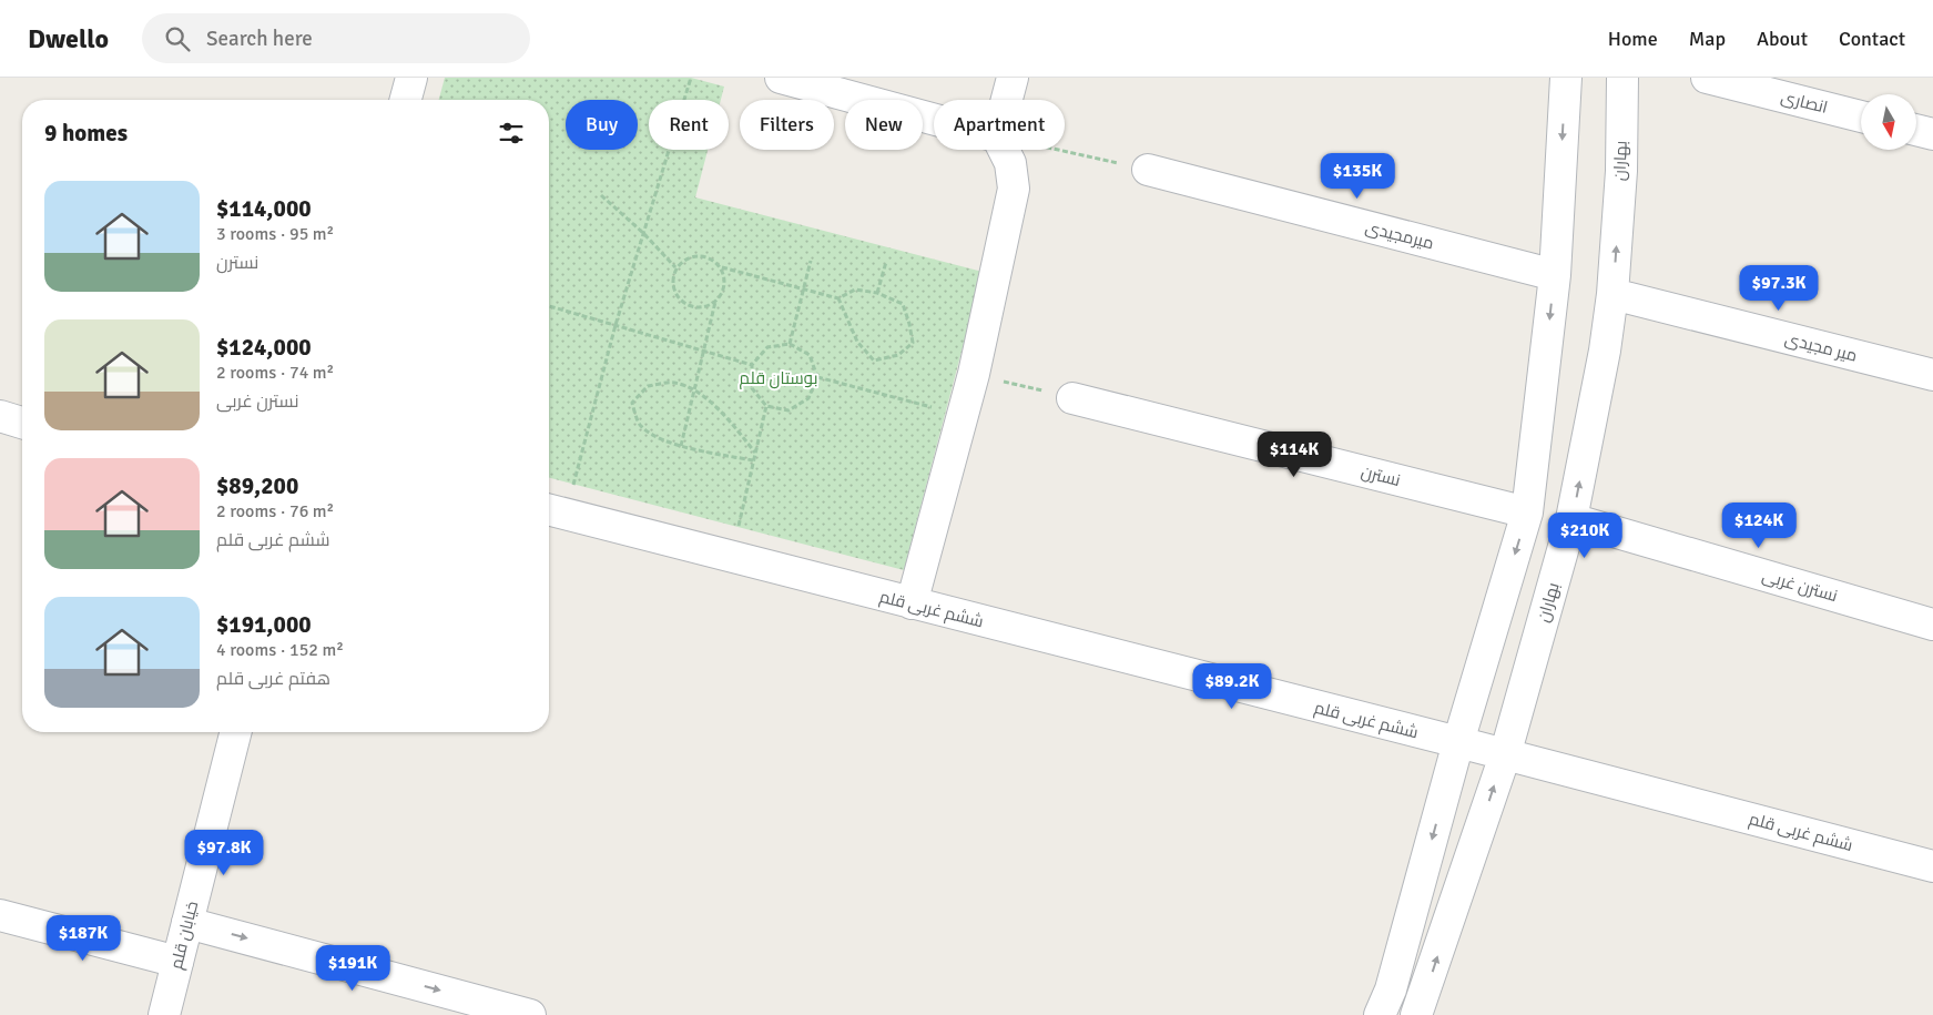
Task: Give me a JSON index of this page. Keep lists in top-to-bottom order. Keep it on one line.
{"streets":{"street":["انصاری","بهاران","میرمجیدی","میر مجیدی","نسترن","نسترن غربی","ششم غربی قلم","خیابان قلم"]},"crossings":[["بهاران","میر مجیدی"],["بهاران","نسترن غربی"],["بهاران","ششم غربی قلم"]],"parks":["بوستان قلم"],"north":"bottom","page":{"header":"Dwello","search":"Search here","nav":["Home","Map","About","Contact"],"chip":["Buy","Rent","Filters","New","Apartment"],"heading":"9 homes","price":["$135K","$97.3K","$114K","$124K","$210K","$89.2K","$97.8K","$187K","$191K"],"list":[{"name":"$114,000","note":"3 rooms · 95 m² · نسترن"},{"name":"$124,000","note":"2 rooms · 74 m² · نسترن غربی"},{"name":"$89,200","note":"2 rooms · 76 m² · ششم غربی قلم"},{"name":"$191,000","note":"4 rooms · 152 m² · هفتم غربی قلم"}]}}
